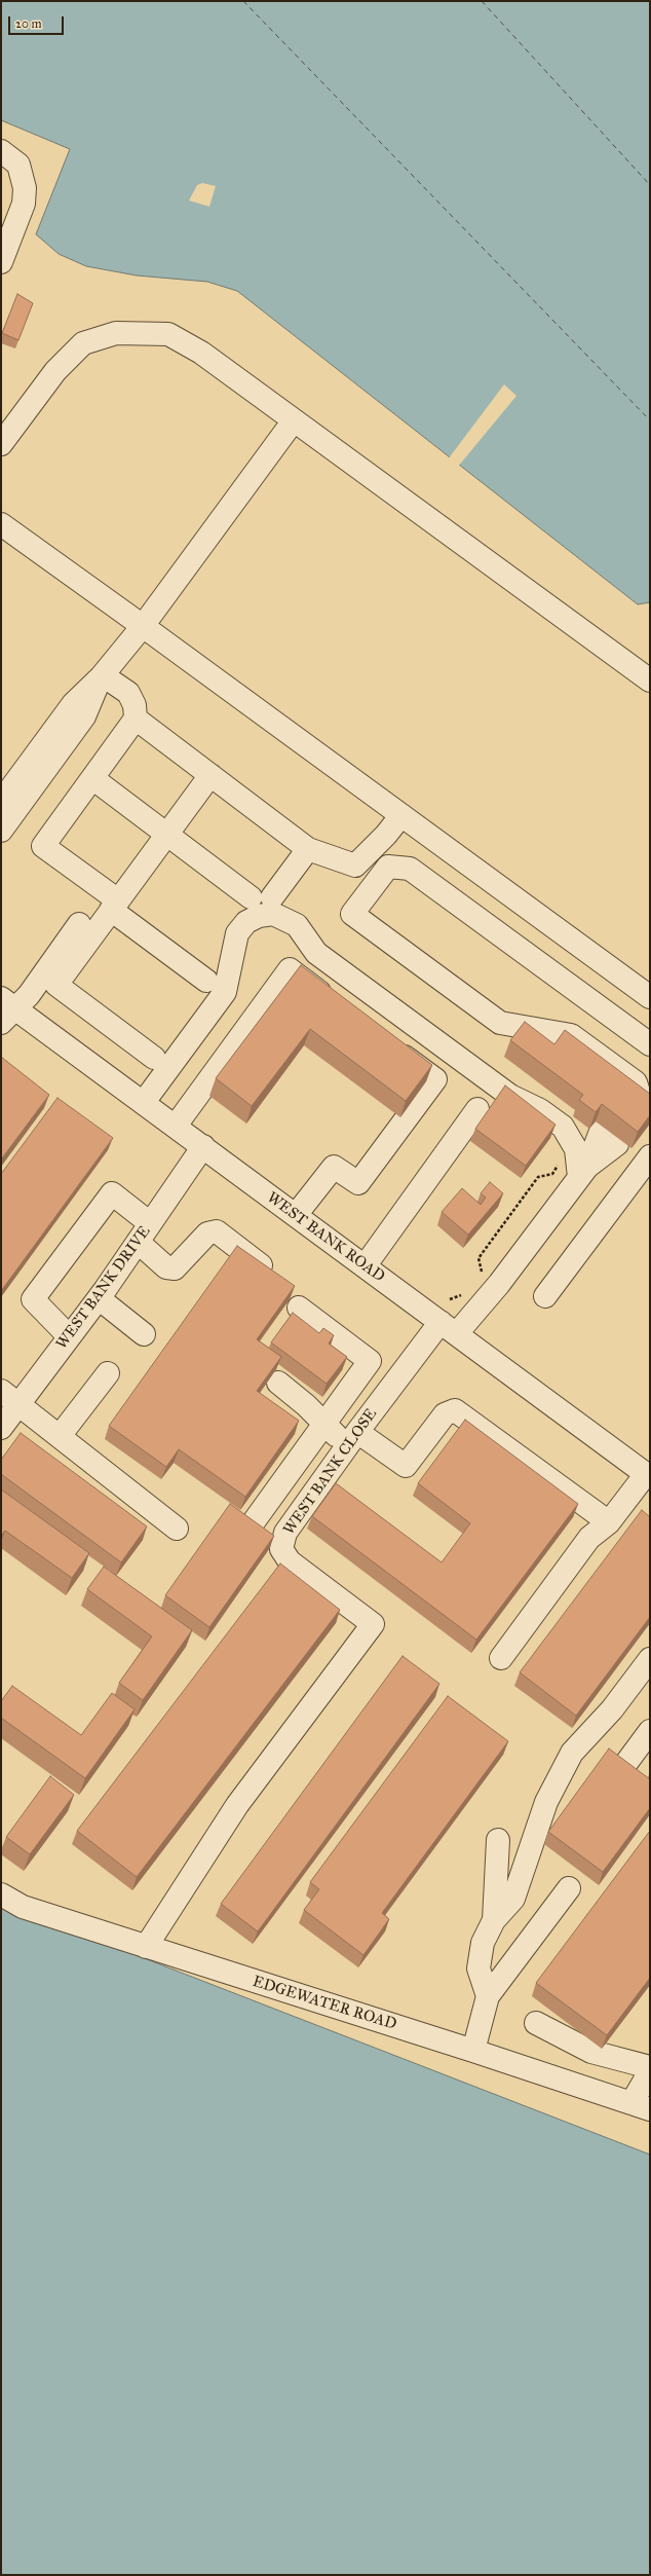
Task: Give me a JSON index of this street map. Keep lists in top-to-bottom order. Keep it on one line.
{"streets":{"street":["WEST BANK ROAD","WEST BANK DRIVE","WEST BANK CLOSE","EDGEWATER ROAD"]},"crossings":[["WEST BANK ROAD","WEST BANK DRIVE"],["WEST BANK ROAD","WEST BANK CLOSE"],["WEST BANK CLOSE","EDGEWATER ROAD"]],"scale_bar":"20 m"}
